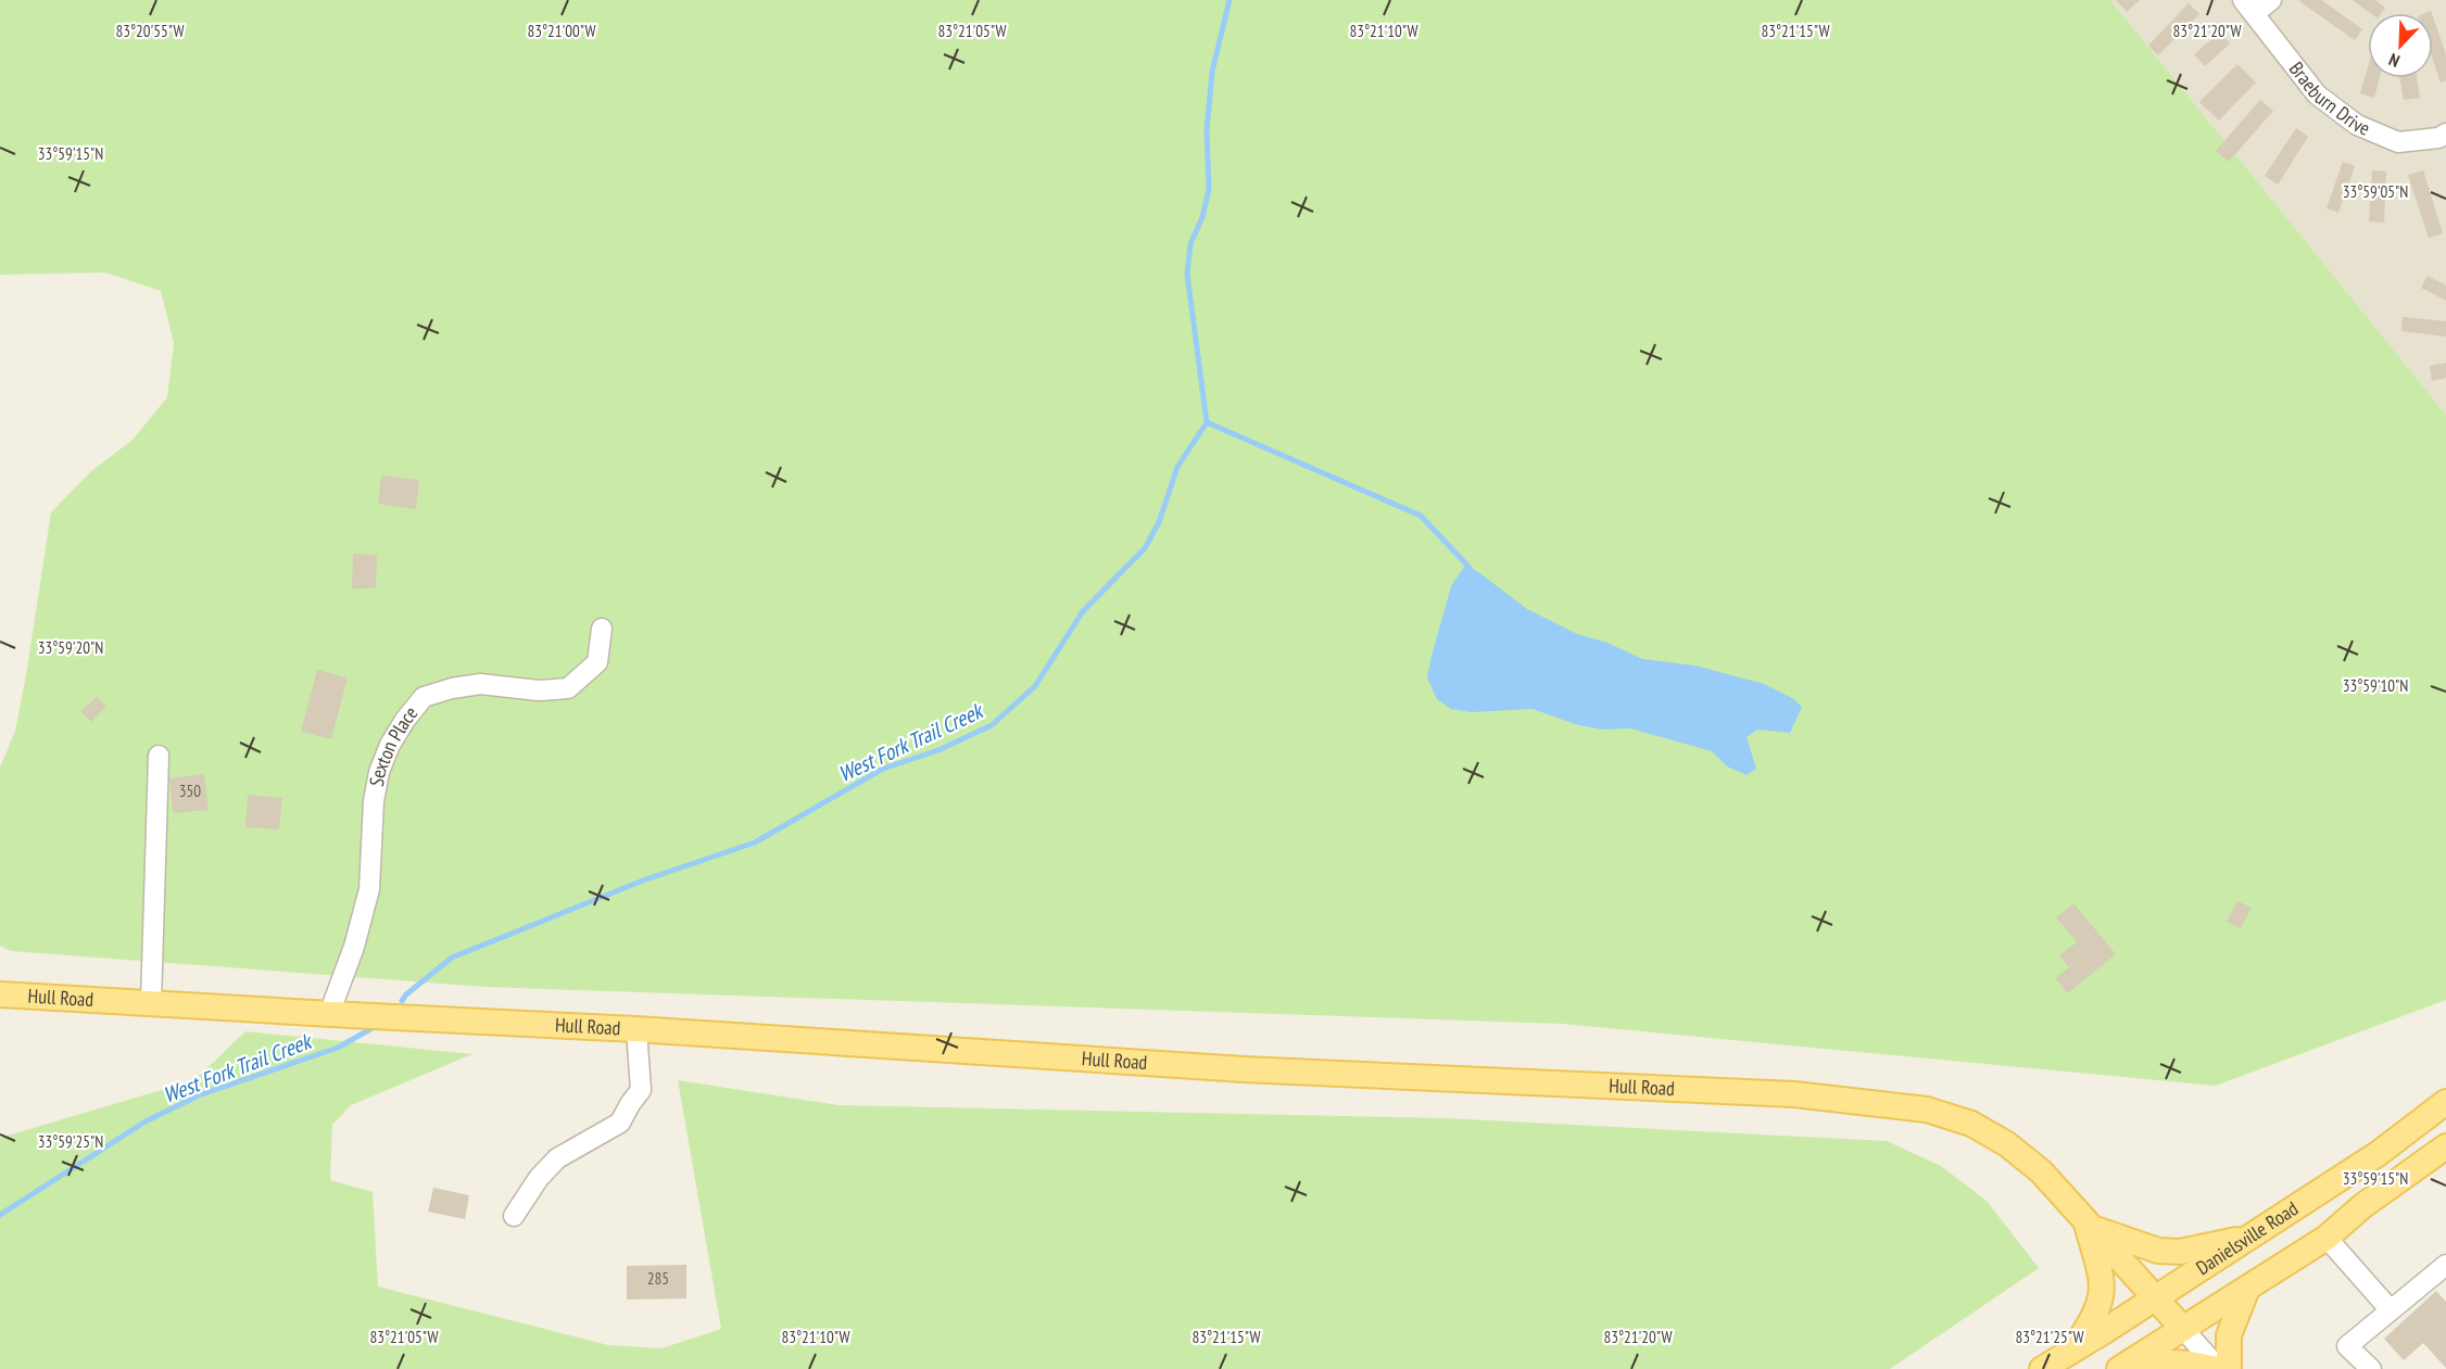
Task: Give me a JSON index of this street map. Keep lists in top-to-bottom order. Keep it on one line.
{"streets":{"main road":["Hull Road","Danielsville Road"],"street":["Braeburn Drive","Sexton Place"]},"crossings":[["Sexton Place","Hull Road"],["Hull Road","Danielsville Road"]],"water":["West Fork Trail Creek"],"house_numbers":["350","285"],"north":"bottom left","coordinates":["83°20'55\"W","83°21'00\"W","83°21'05\"W","83°21'10\"W","83°21'15\"W","83°21'20\"W","33°59'15\"N","33°59'05\"N","33°59'20\"N","33°59'10\"N","33°59'25\"N","83°21'25\"W"]}
